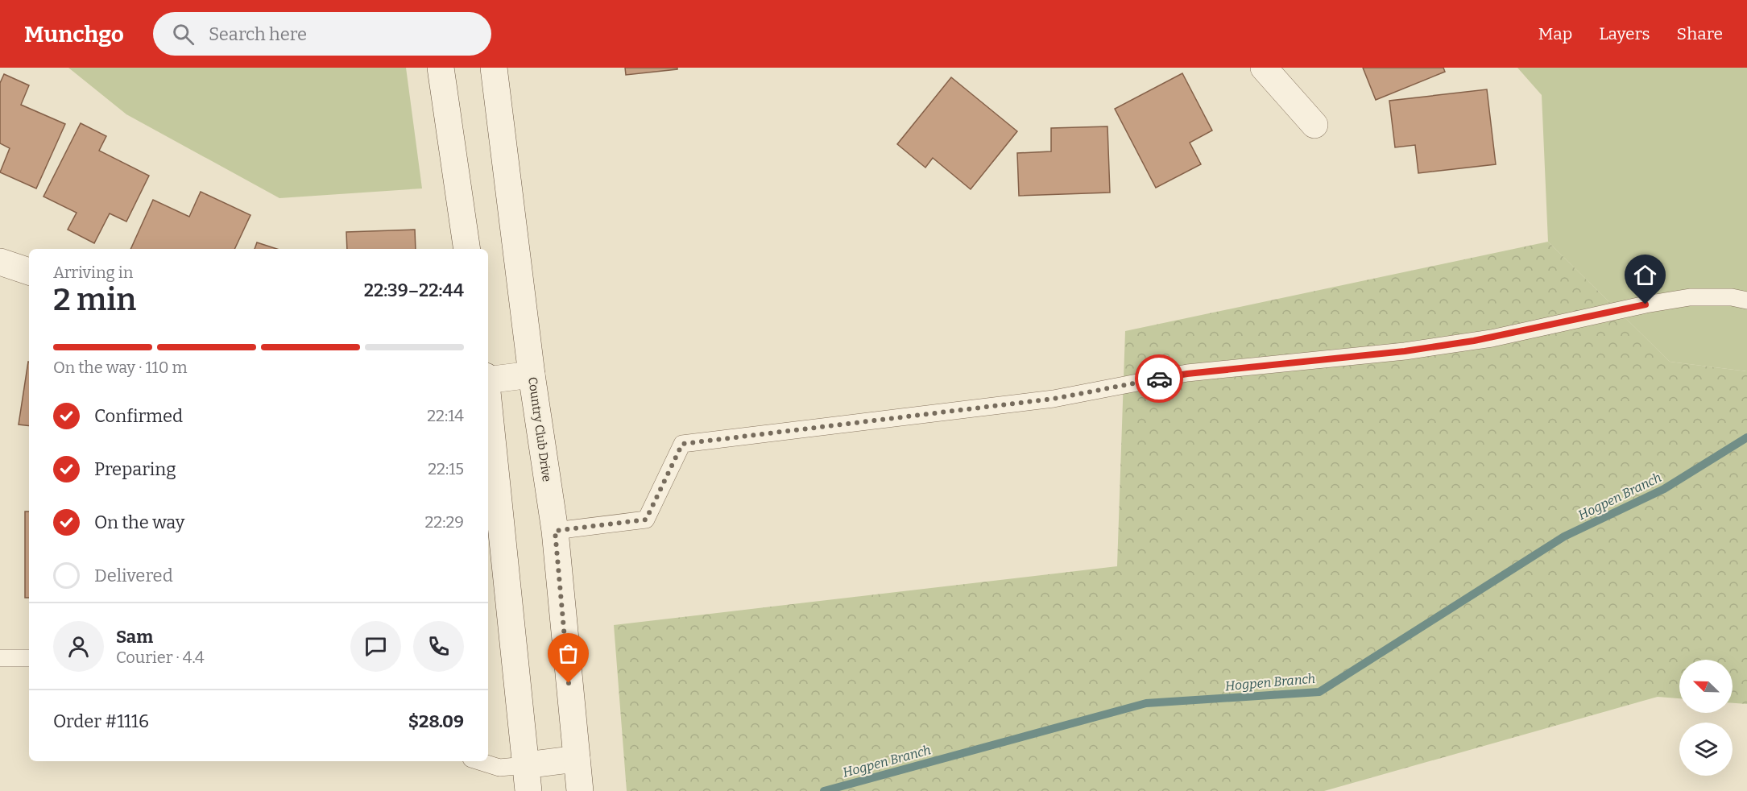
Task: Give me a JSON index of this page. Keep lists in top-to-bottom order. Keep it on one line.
{"streets":{"main road":["Country Club Drive"]},"water":["Hogpen Branch"],"north":"top left","page":{"header":"Munchgo","search":"Search here","nav":["Map","Layers","Share"],"heading":["2 min","Arriving in","22:39–22:44"],"panel":["Sam","Courier · 4.4","Order #1116","$28.09"],"bar":"On the way · 110 m","list":[["Confirmed","22:14"],["Preparing","22:15"],["On the way","22:29"],"Delivered"]}}
